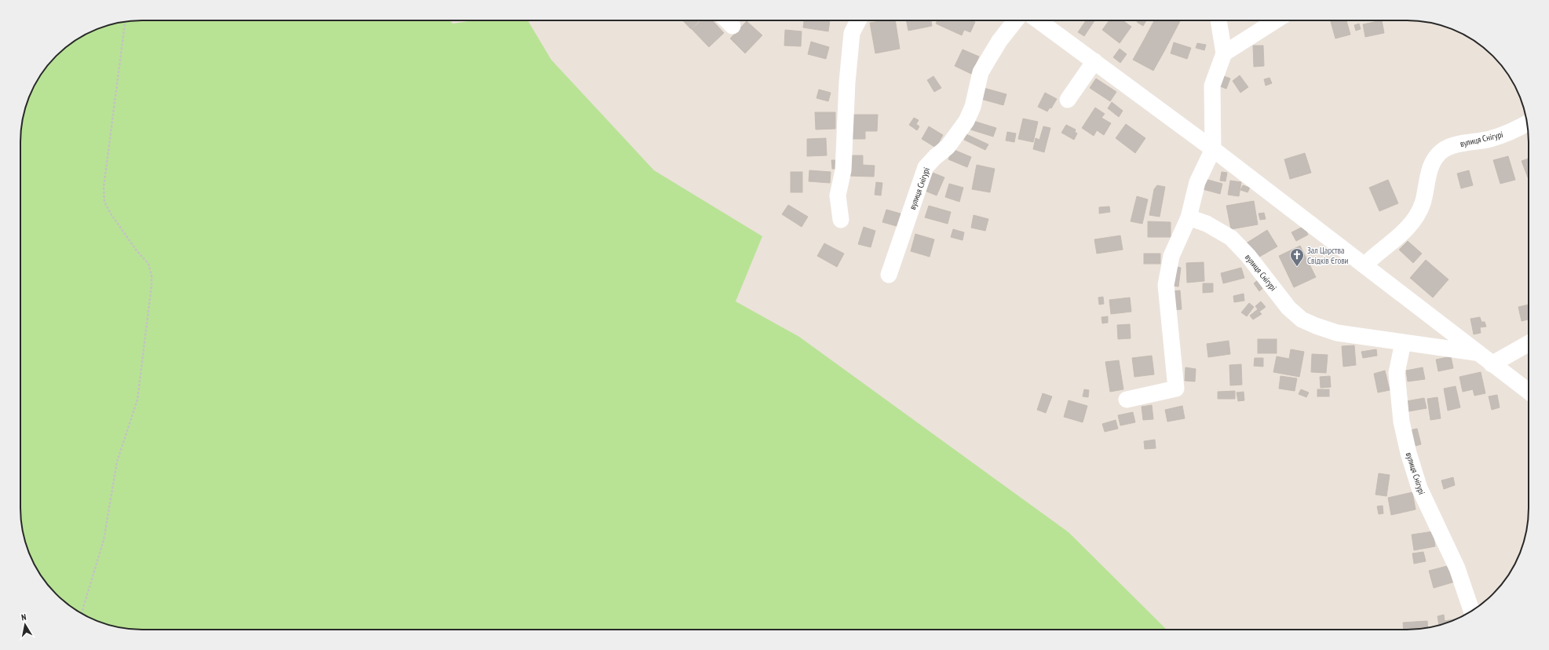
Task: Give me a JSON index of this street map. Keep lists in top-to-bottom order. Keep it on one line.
{"streets":{"street":["вулиця Снігурі"]},"places":{"church":["Зал Царства Свідків Єгови"]},"north":"top"}
